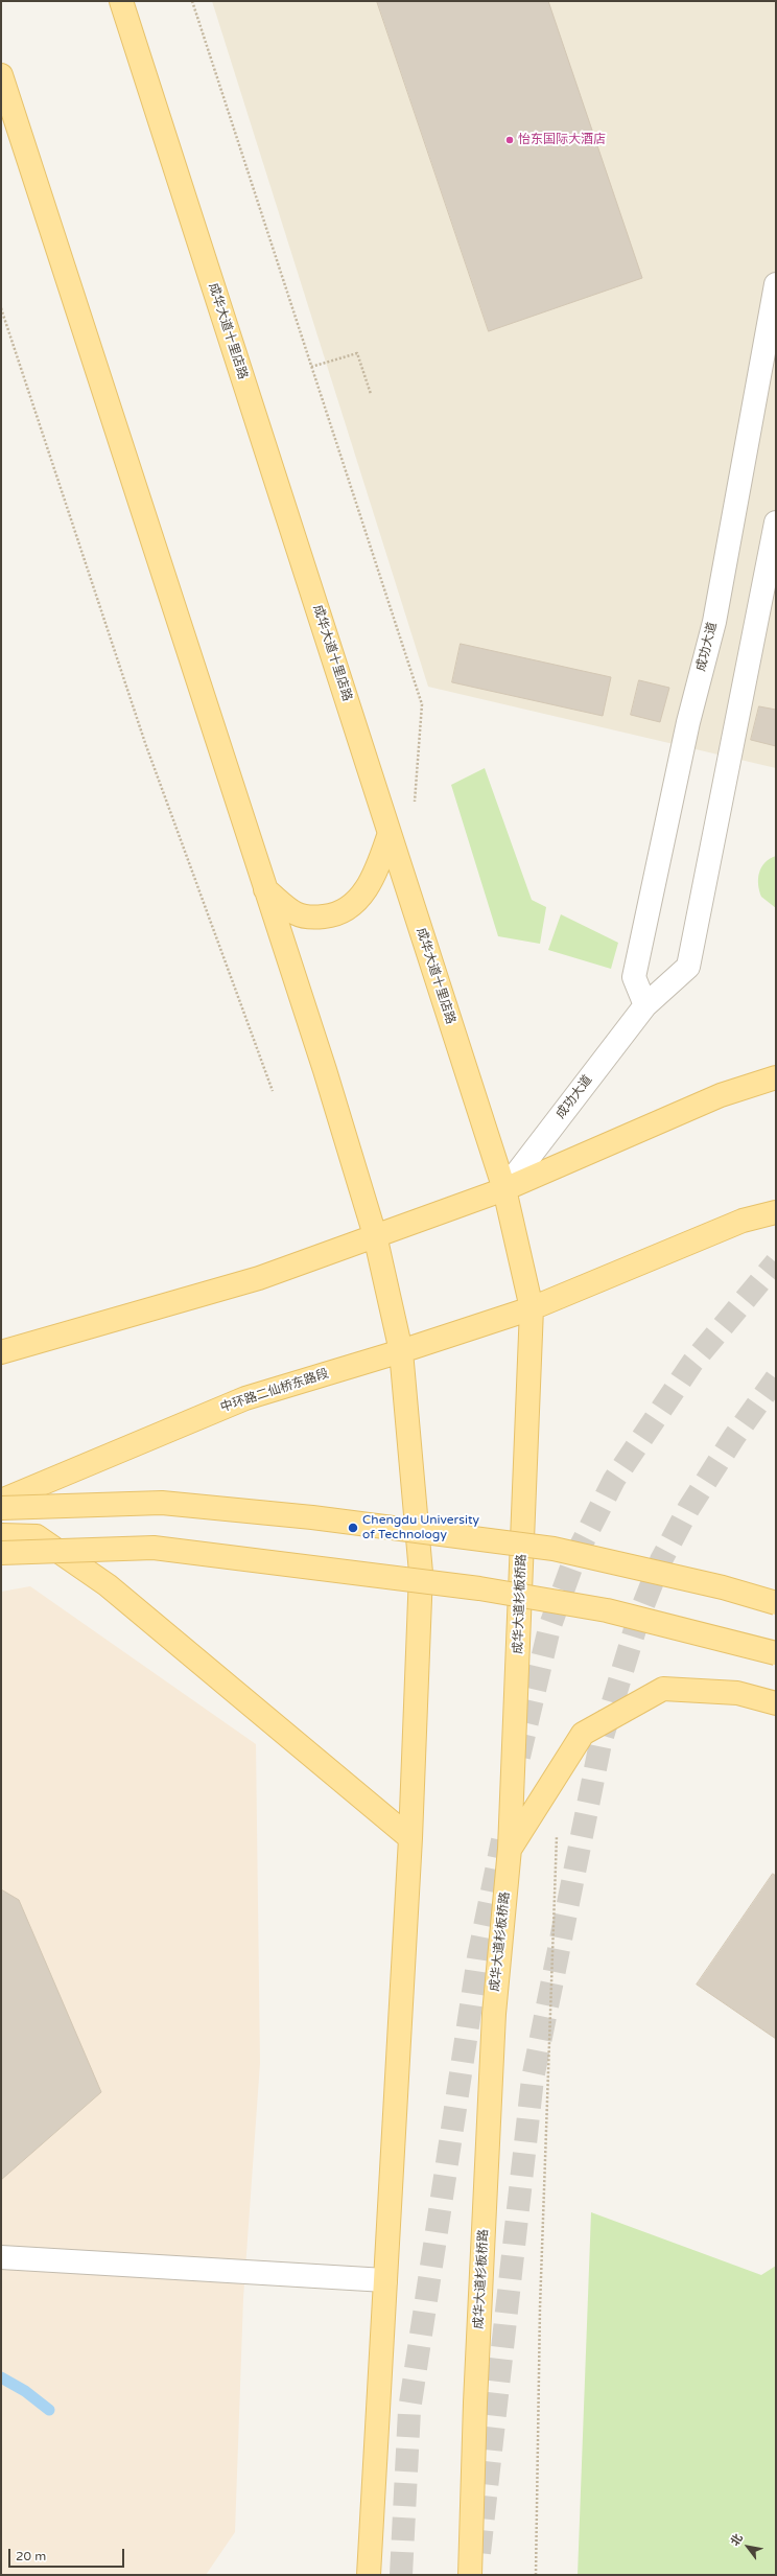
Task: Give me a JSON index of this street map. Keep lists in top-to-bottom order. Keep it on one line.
{"streets":{"main road":["成华大道十里店路","中环路二仙桥东路段","成华大道杉板桥路"],"street":["成功大道"]},"crossings":[["成华大道十里店路","成功大道"],["成华大道十里店路","中环路二仙桥东路段"],["成华大道十里店路","成华大道杉板桥路"],["中环路二仙桥东路段","成华大道杉板桥路"]],"places":["怡东国际大酒店","Chengdu University of Technology"],"scale_bar":"20 m","north":"top left"}
